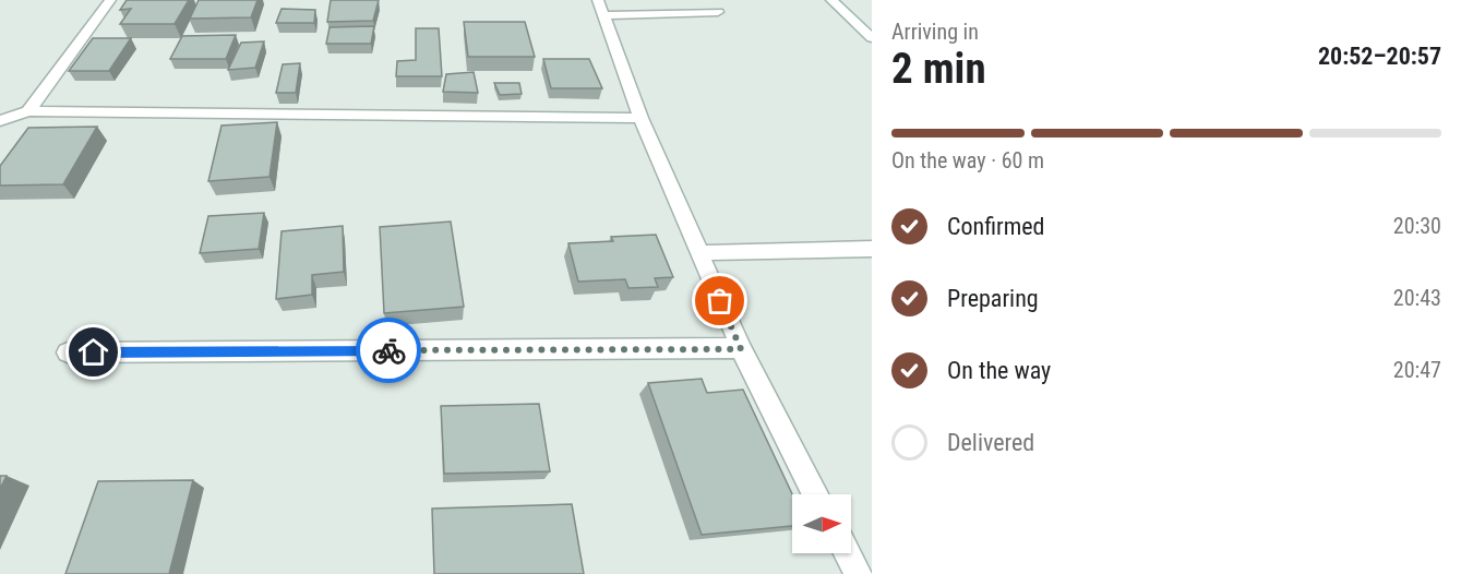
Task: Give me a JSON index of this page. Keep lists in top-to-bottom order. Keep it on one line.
{"north":"right","page":{"heading":["2 min","Arriving in","20:52–20:57"],"bar":"On the way · 60 m","list":[["Confirmed","20:30"],["Preparing","20:43"],["On the way","20:47"],"Delivered"]}}
